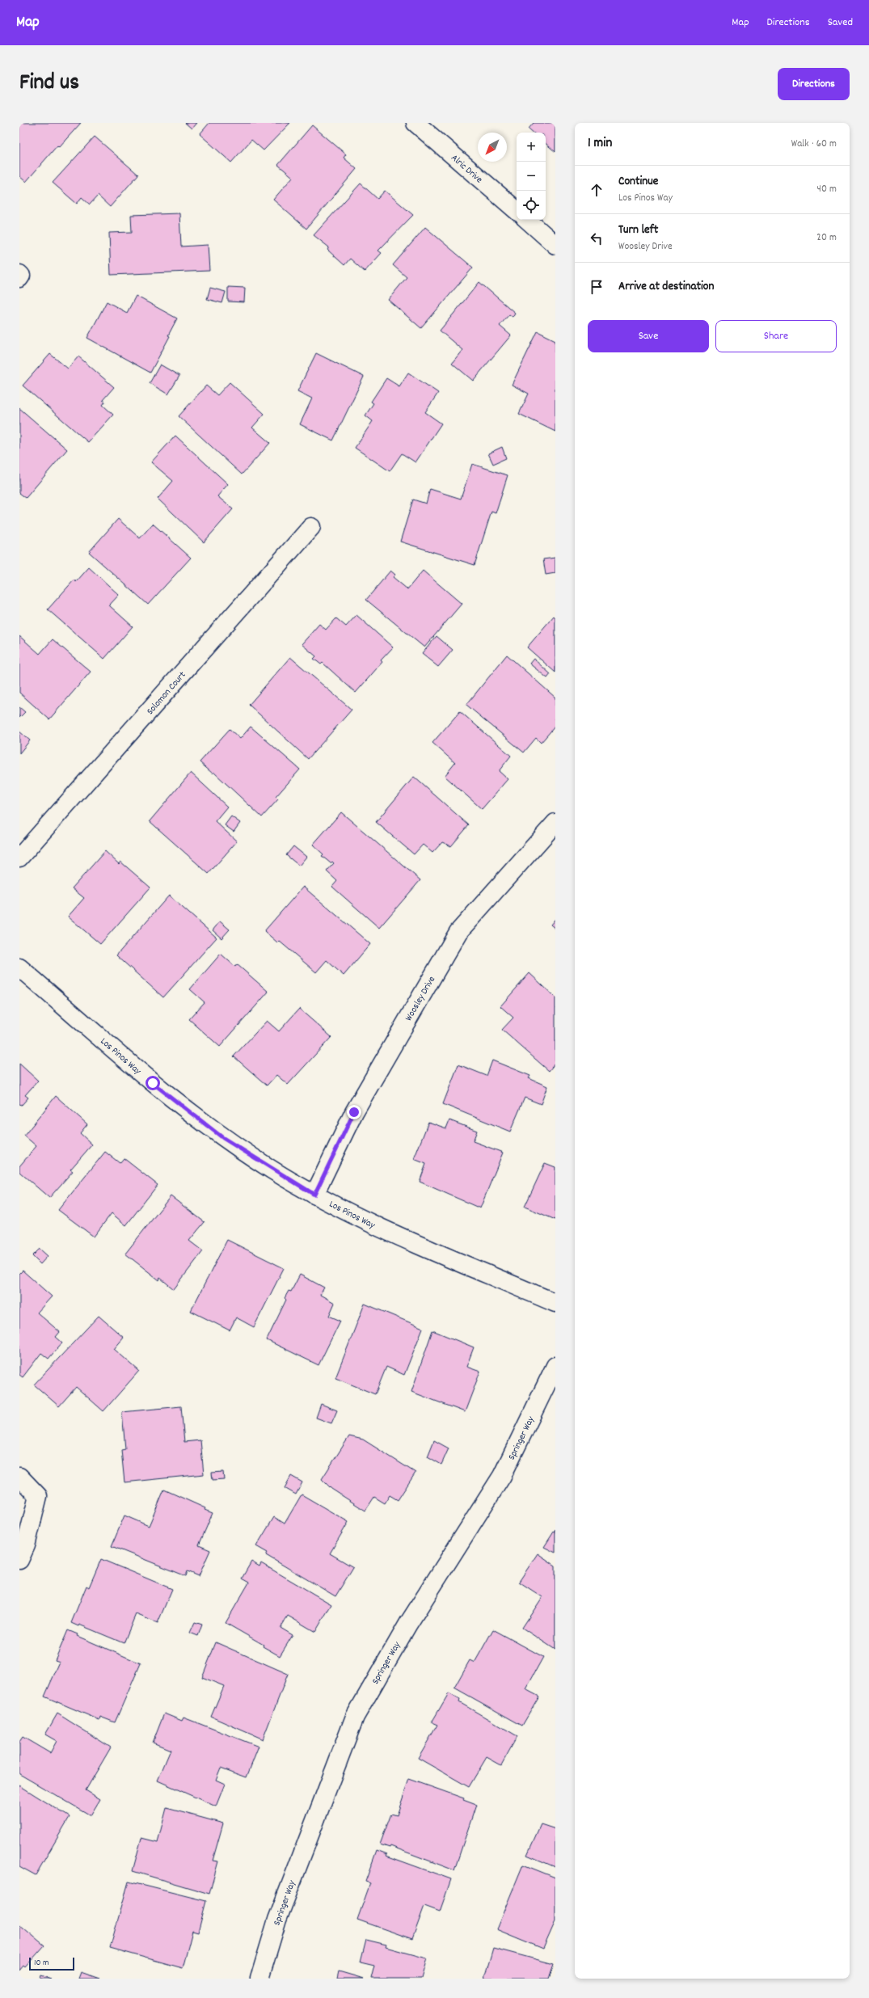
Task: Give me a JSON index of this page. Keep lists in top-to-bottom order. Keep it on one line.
{"streets":{"street":["Alric Drive","Solomon Court","Woosley Drive","Los Pinos Way","Springer Way"]},"crossings":[["Woosley Drive","Los Pinos Way"]],"scale_bar":"10 m","north":"bottom left","page":{"header":"Map","nav":["Map","Directions","Saved"],"title":"Find us","buttons":["Directions",["Save","Share"]],"heading":["1 min","Walk · 60 m"],"map_buttons":["+","−"],"list":[["Continue","Los Pinos Way","40 m"],["Turn left","Woosley Drive","20 m"],"Arrive at destination"],"scale":"10 m"}}
